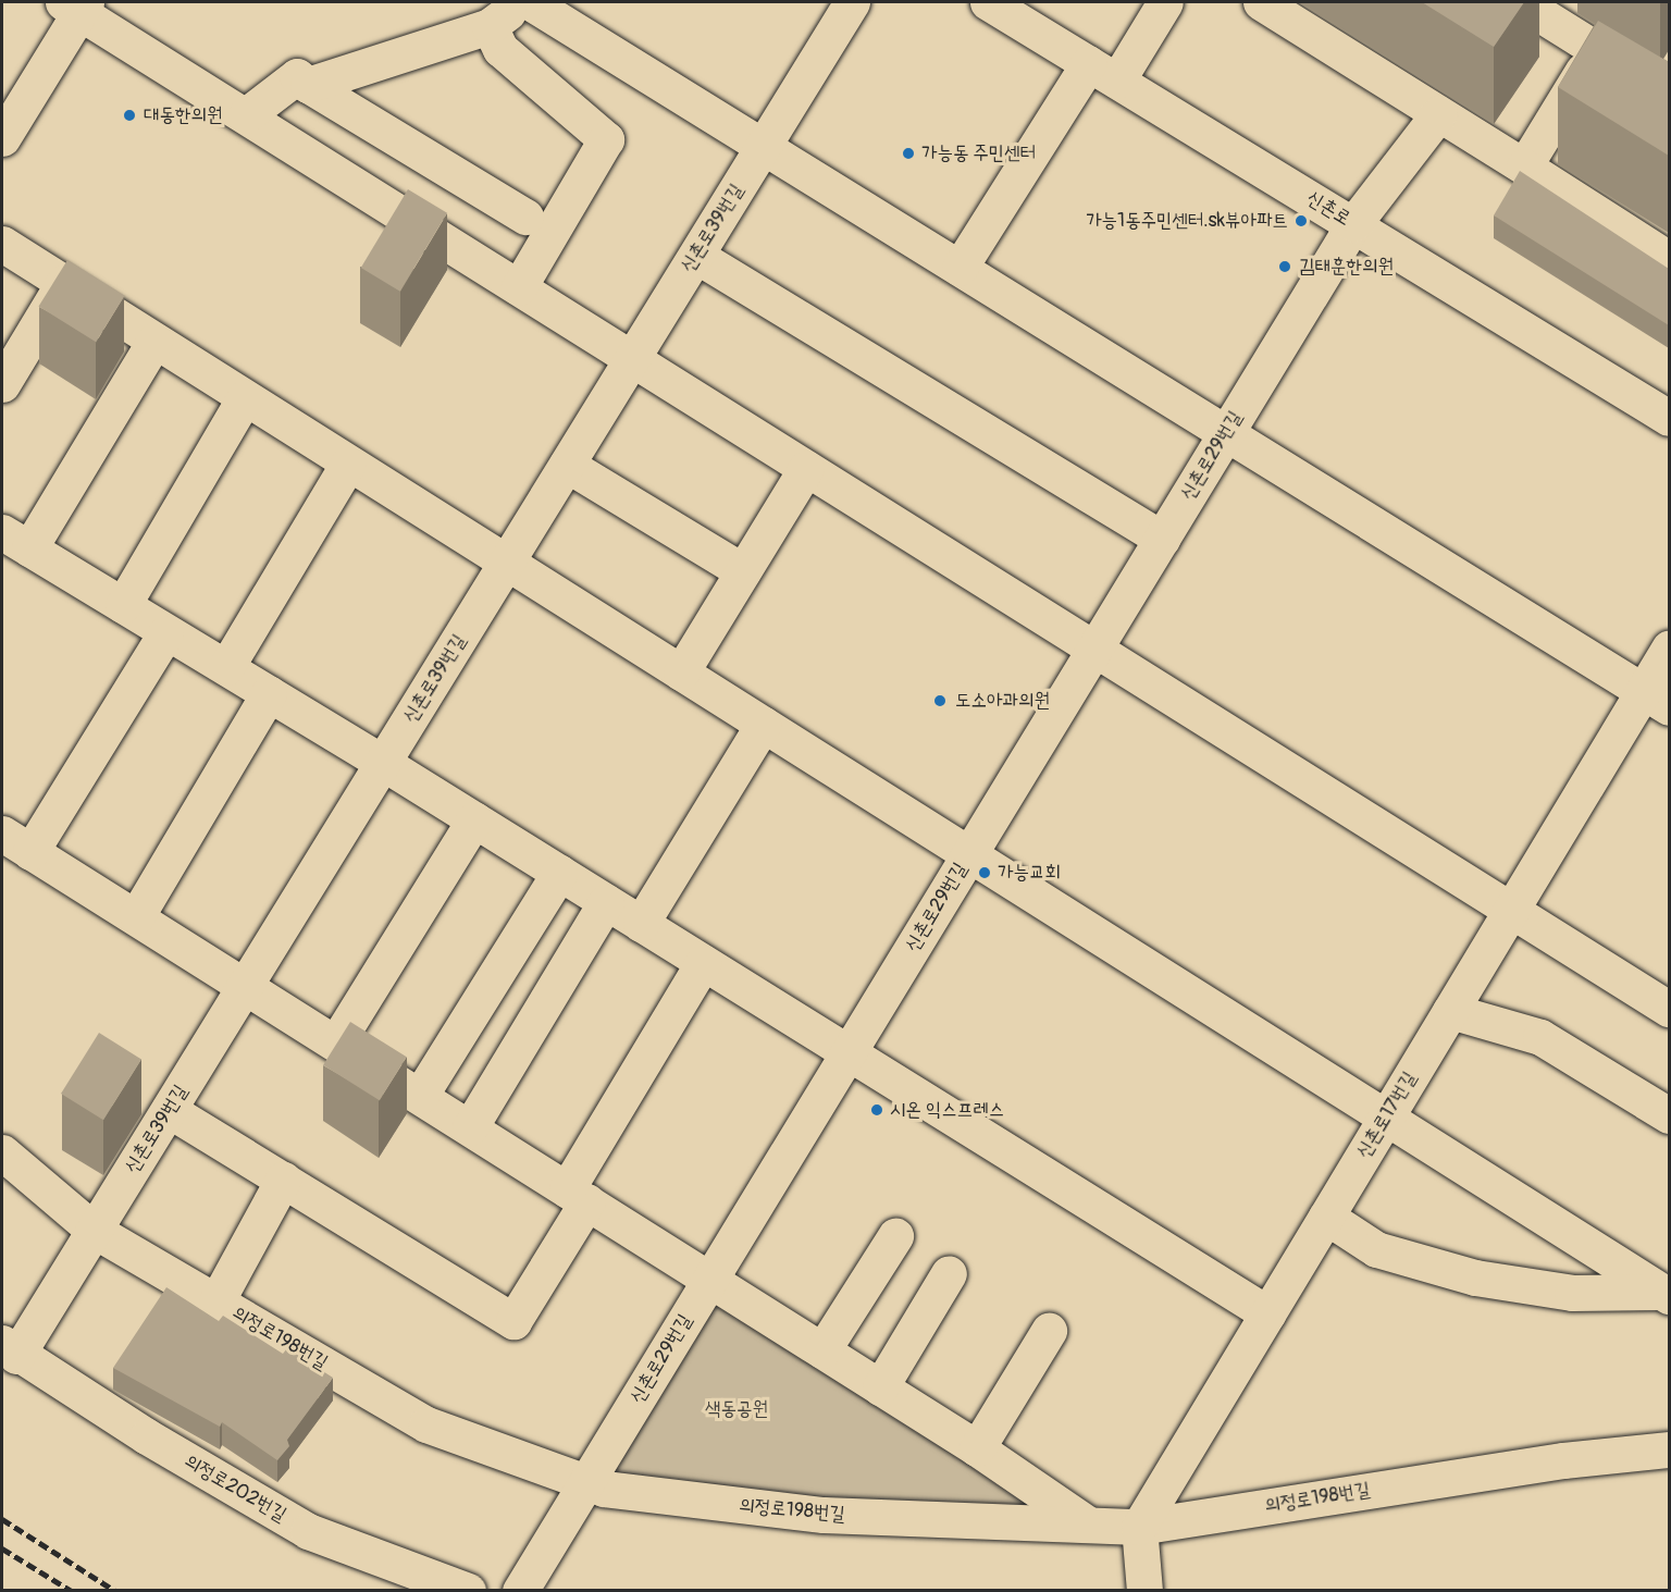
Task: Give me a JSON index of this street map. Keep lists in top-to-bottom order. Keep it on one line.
{"streets":{"street":["신촌로","신촌로39번길","신촌로29번길","신촌로17번길","의정로198번길","의정로202번길"]},"crossings":[["신촌로","신촌로29번길"],["신촌로39번길","의정로198번길"],["신촌로39번길","의정로202번길"],["신촌로29번길","의정로198번길"],["신촌로17번길","의정로198번길"]],"parks":["색동공원"],"places":["대동한의원","가능동 주민센터","가능1동주민센터.sk뷰아파트","김태훈한의원","도소아과의원","가능교회","시온 익스프레스"]}
